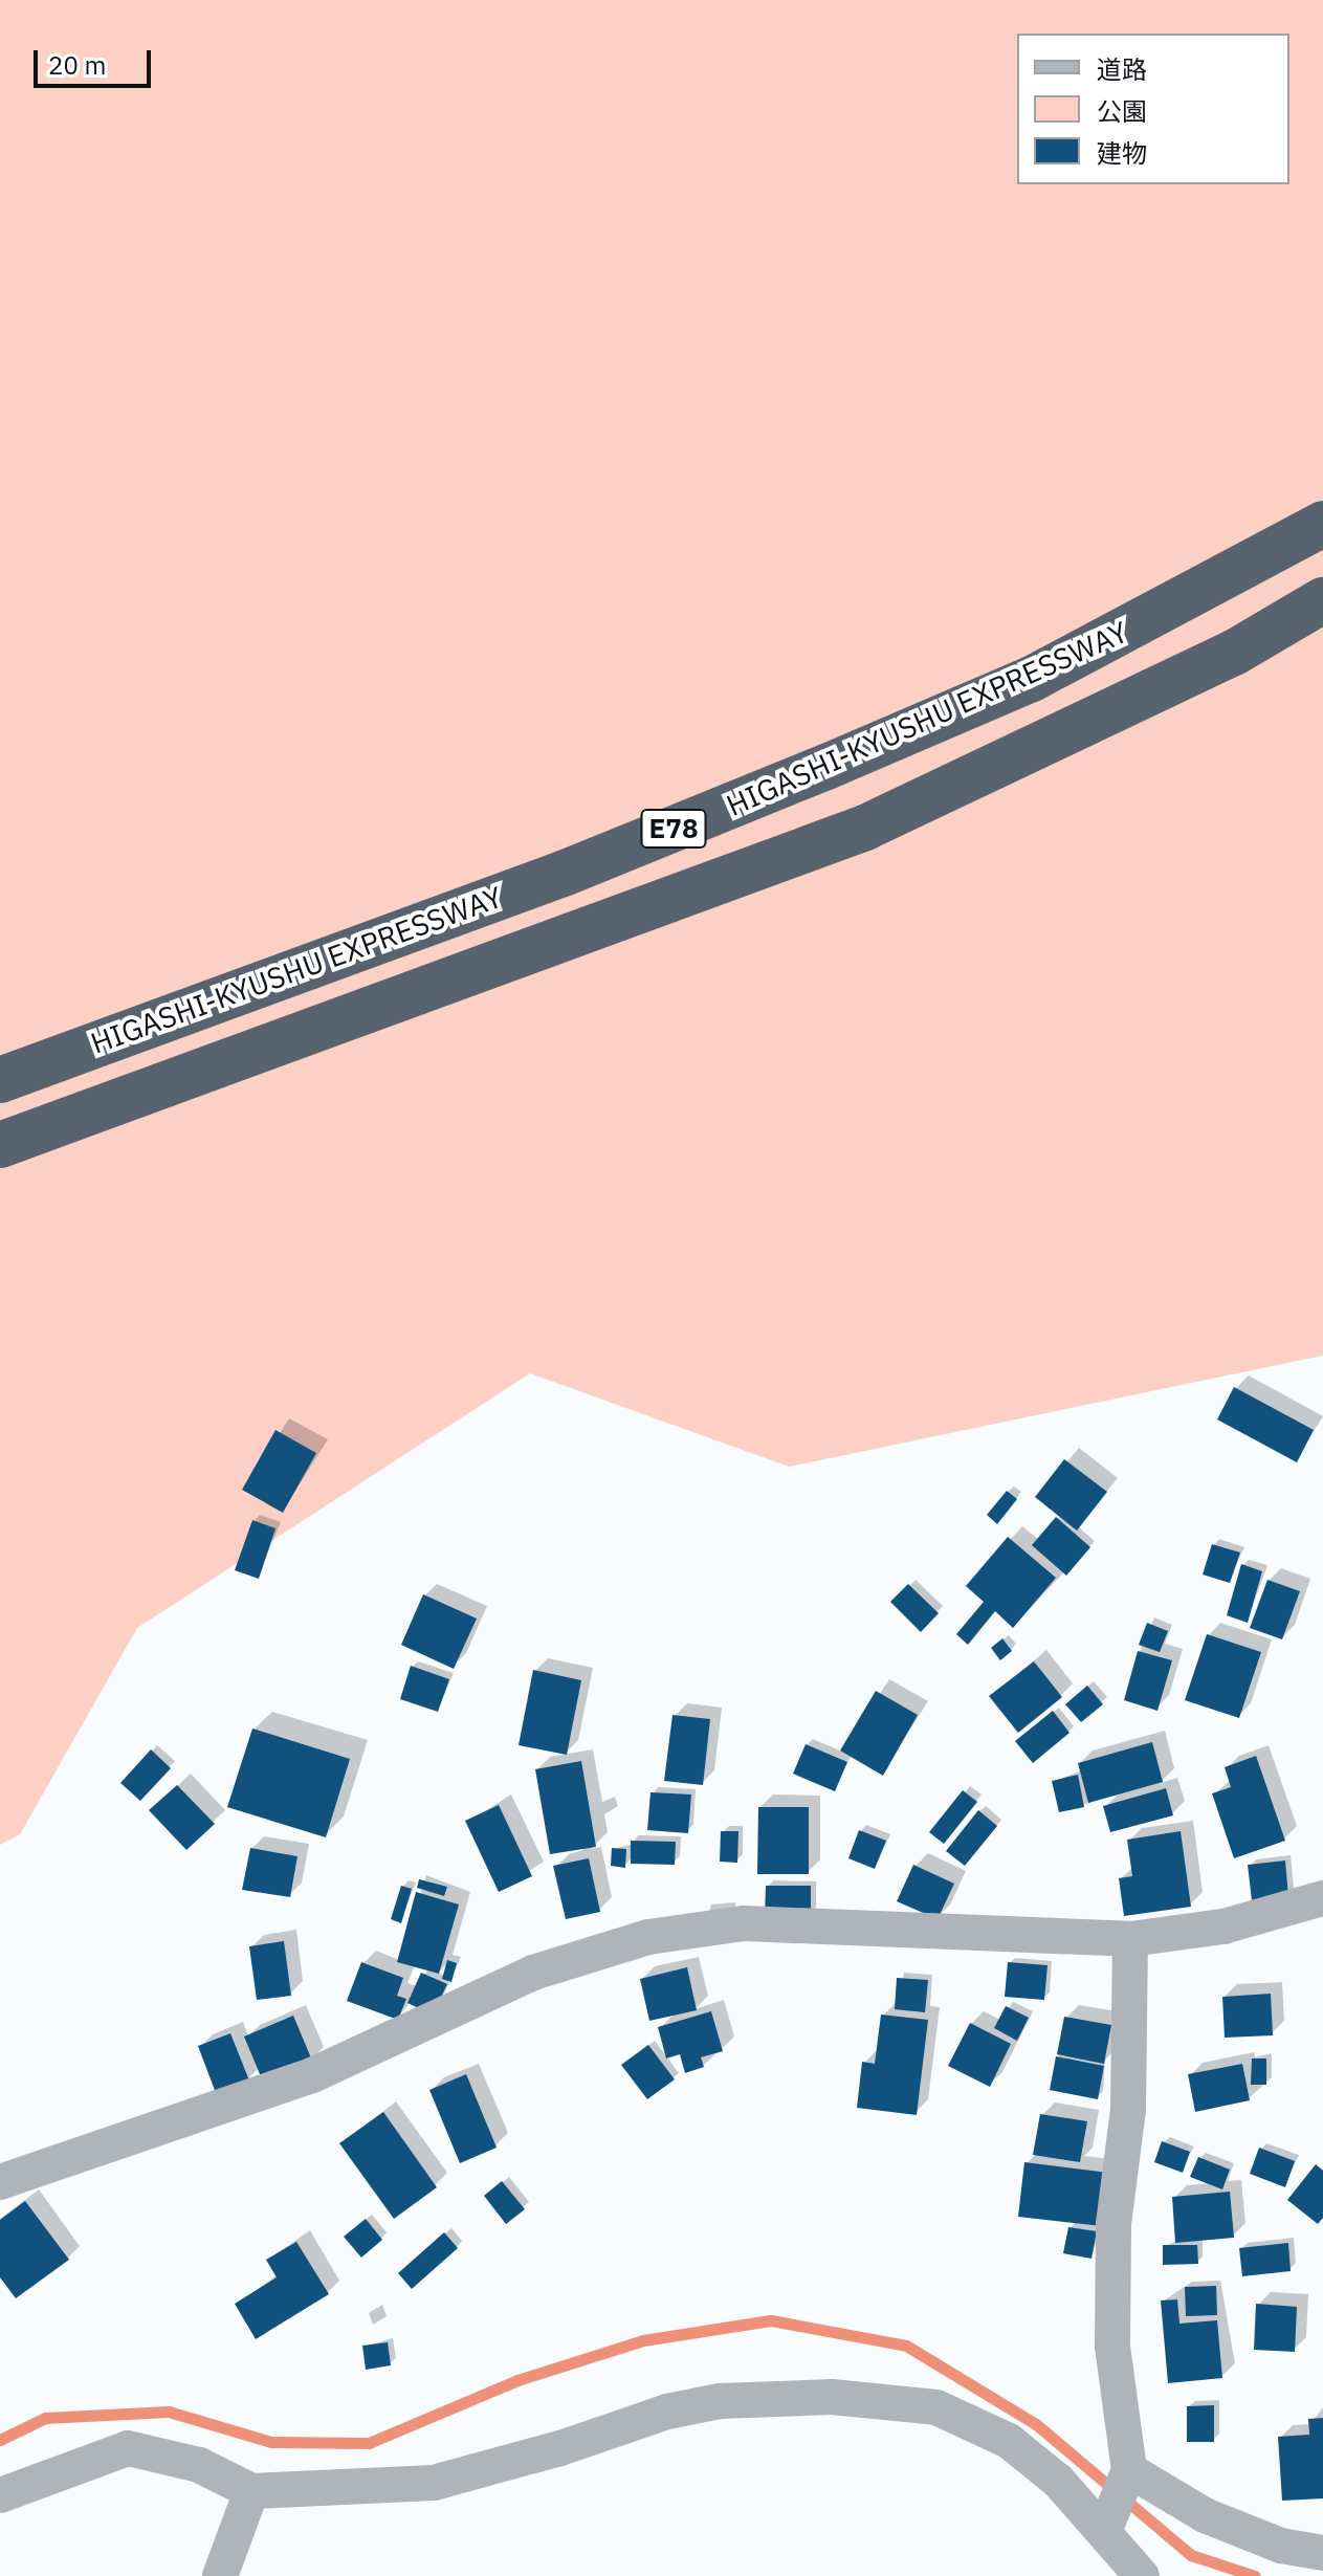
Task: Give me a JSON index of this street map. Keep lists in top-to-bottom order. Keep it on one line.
{"streets":{"highway":["HIGASHI-KYUSHU EXPRESSWAY","E78"]},"legend":["道路","公園","建物"],"scale_bar":"20 m"}
